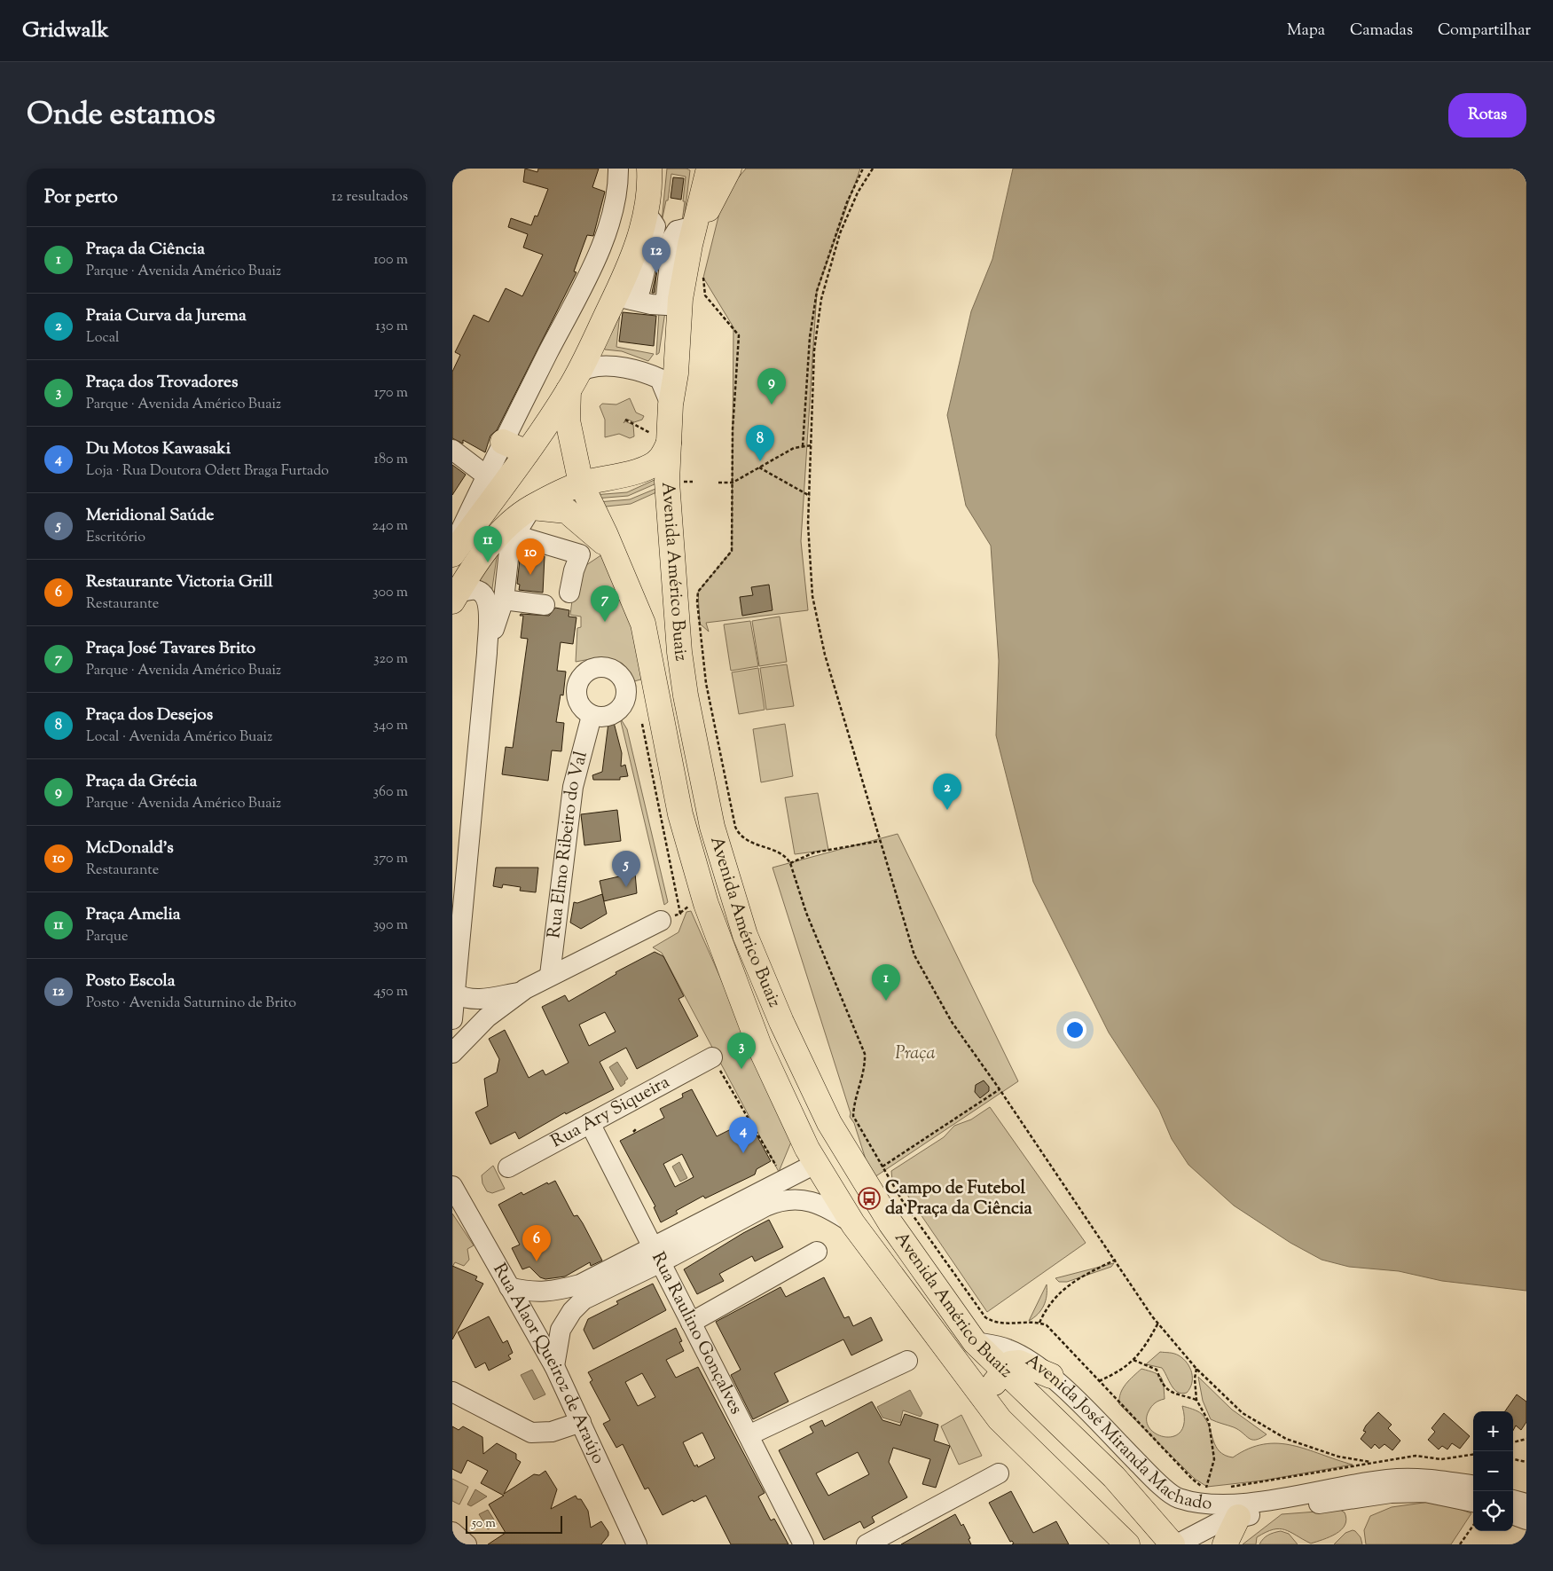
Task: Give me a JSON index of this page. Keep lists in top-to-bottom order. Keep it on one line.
{"streets":{"main road":["Avenida Américo Buaiz"],"street":["Rua Elmo Ribeiro do Val","Rua Ary Siqueira","Rua Raulino Gonçalves","Rua Alaor Queiroz de Araújo","Avenida José Miranda Machado"]},"crossings":[["Avenida Américo Buaiz","Avenida José Miranda Machado"],["Rua Ary Siqueira","Rua Raulino Gonçalves"]],"parks":["Praça"],"places":{"bus stop":["Campo de Futebol da Praça da Ciência"]},"scale_bar":"50 m","page":{"header":"Gridwalk","nav":["Mapa","Camadas","Compartilhar"],"title":"Onde estamos","buttons":"Rotas","heading":["Por perto","12 resultados"],"list":[{"mark":"1","name":"Praça da Ciência","note":"Parque · Avenida Américo Buaiz","value":"100 m"},{"mark":"2","name":"Praia Curva da Jurema","note":"Local","value":"130 m"},{"mark":"3","name":"Praça dos Trovadores","note":"Parque · Avenida Américo Buaiz","value":"170 m"},{"mark":"4","name":"Du Motos Kawasaki","note":"Loja · Rua Doutora Odett Braga Furtado","value":"180 m"},{"mark":"5","name":"Meridional Saúde","note":"Escritório","value":"240 m"},{"mark":"6","name":"Restaurante Victoria Grill","note":"Restaurante","value":"300 m"},{"mark":"7","name":"Praça José Tavares Brito","note":"Parque · Avenida Américo Buaiz","value":"320 m"},{"mark":"8","name":"Praça dos Desejos","note":"Local · Avenida Américo Buaiz","value":"340 m"},{"mark":"9","name":"Praça da Grécia","note":"Parque · Avenida Américo Buaiz","value":"360 m"},{"mark":"10","name":"McDonald's","note":"Restaurante","value":"370 m"},{"mark":"11","name":"Praça Amelia","note":"Parque","value":"390 m"},{"mark":"12","name":"Posto Escola","note":"Posto · Avenida Saturnino de Brito","value":"450 m"}],"pins":["12","9","8","11","10","7","2","5","1","3","4","6"],"map_buttons":["+","−"],"scale":"50 m"}}
